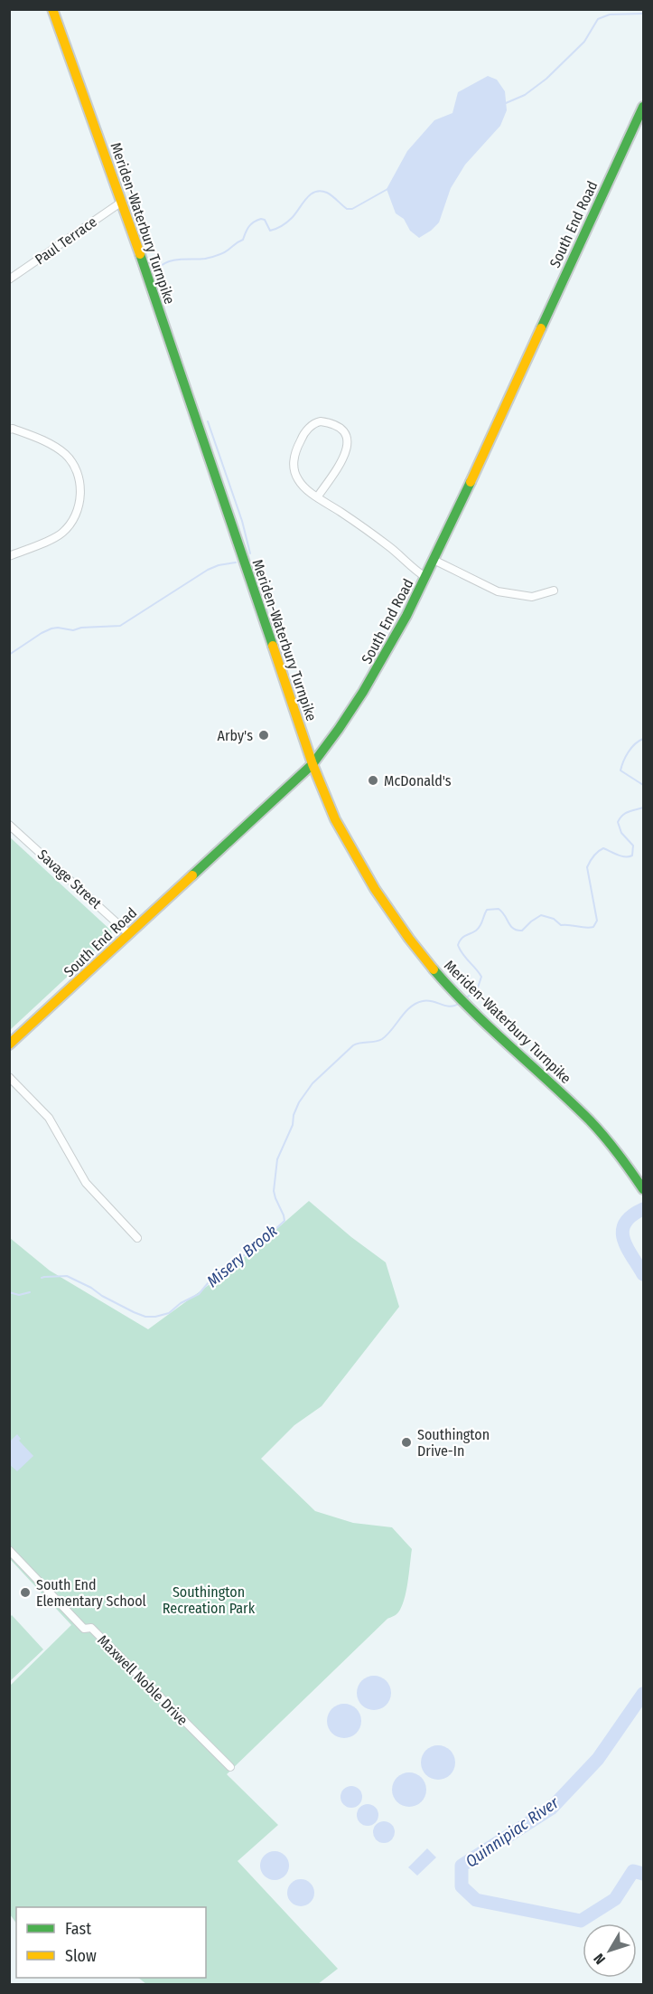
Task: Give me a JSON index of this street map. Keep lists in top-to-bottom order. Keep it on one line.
{"streets":{"main road":["Meriden-Waterbury Turnpike","South End Road"],"street":["Paul Terrace","Savage Street","Maxwell Noble Drive"]},"crossings":[["Meriden-Waterbury Turnpike","South End Road"],["Meriden-Waterbury Turnpike","Paul Terrace"],["South End Road","Savage Street"]],"water":["Misery Brook","Quinnipiac River"],"parks":["Southington Recreation Park"],"places":["Arby's","McDonald's","Southington Drive-In","South End Elementary School"],"legend":["Fast","Slow"],"north":"bottom left"}
